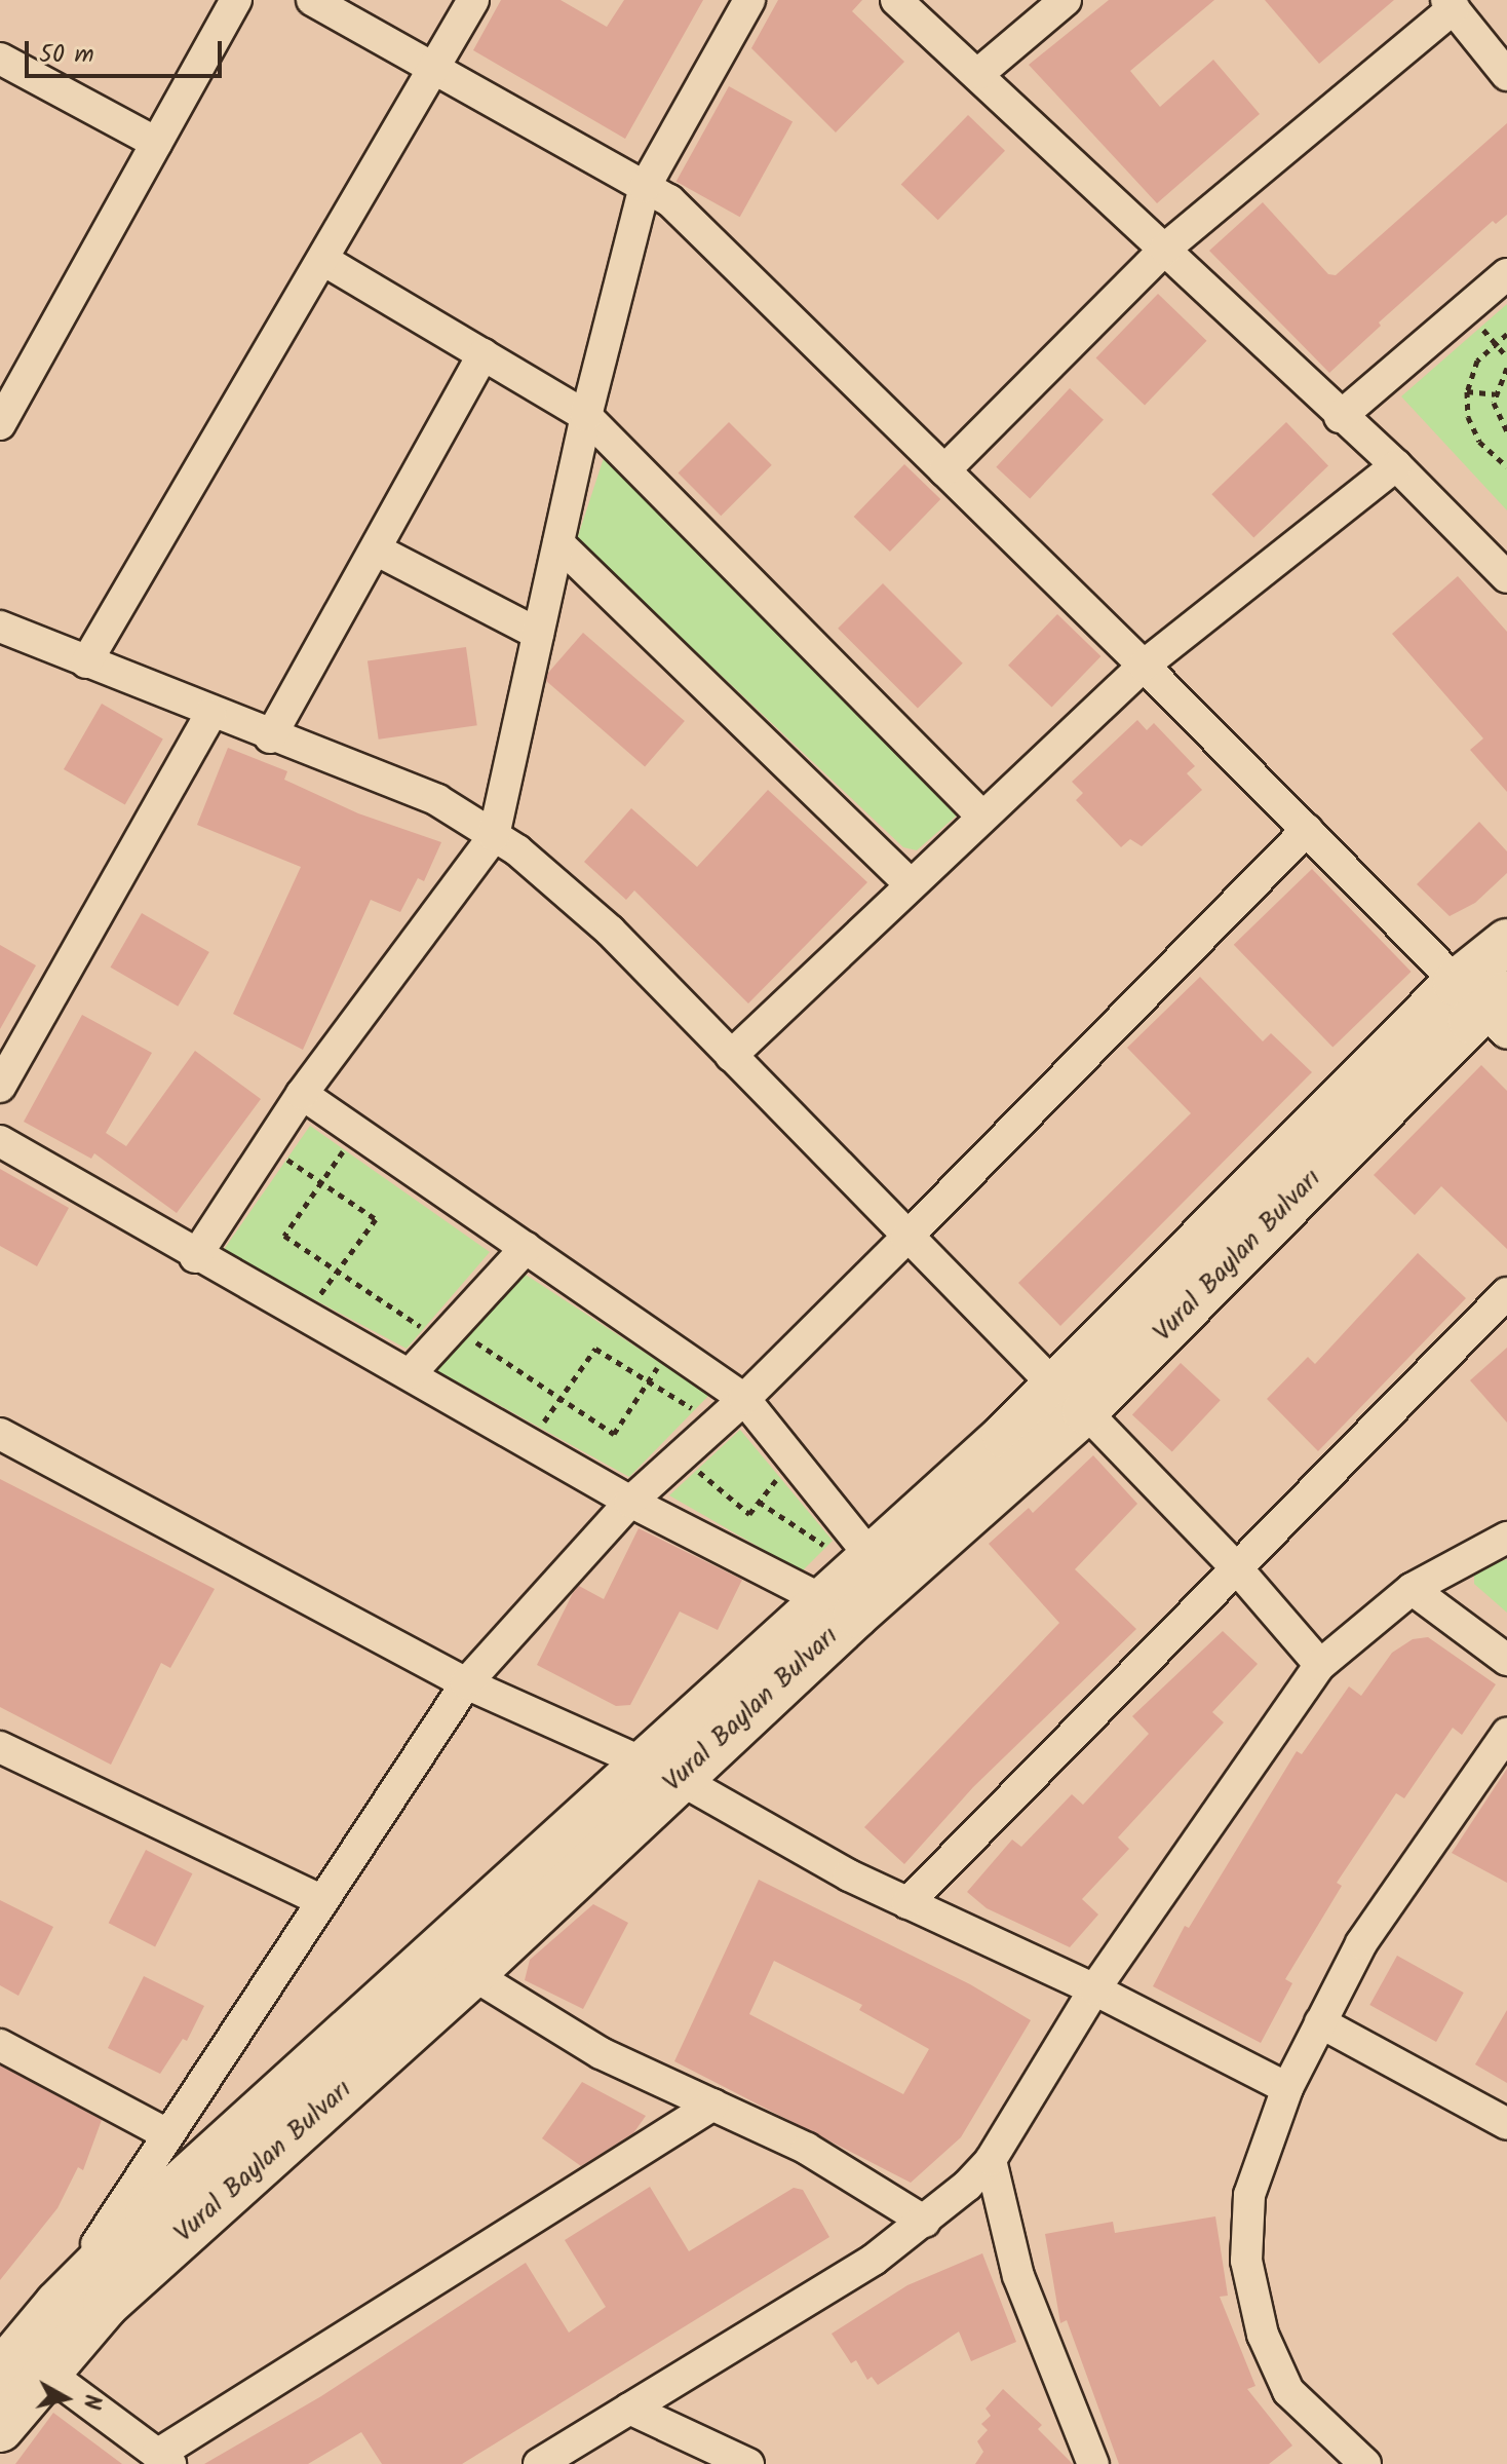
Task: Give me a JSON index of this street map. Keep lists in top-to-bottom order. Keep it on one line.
{"streets":{"main road":["Vural Baylan Bulvarı"]},"scale_bar":"50 m","north":"right"}
